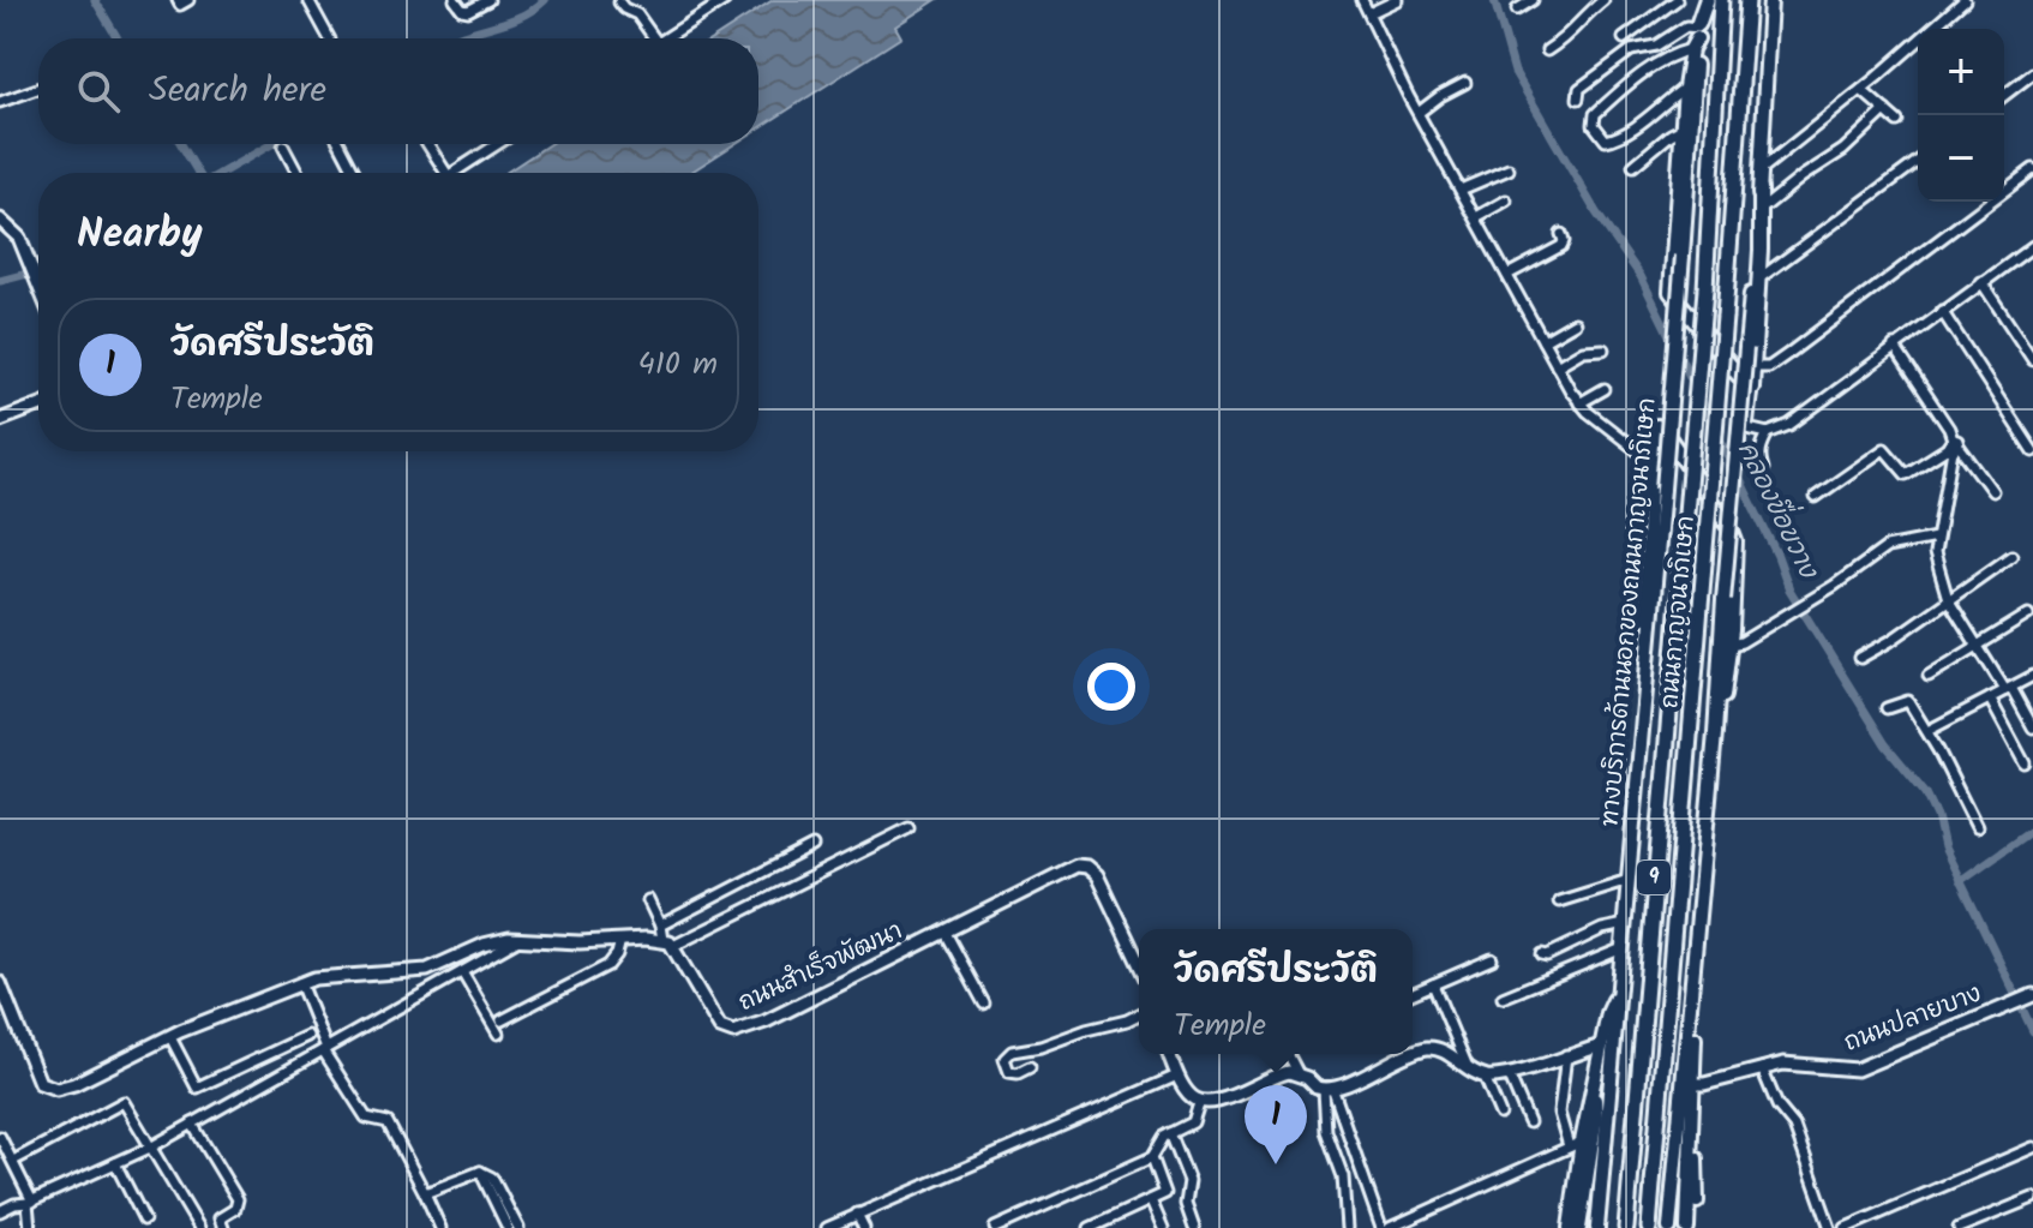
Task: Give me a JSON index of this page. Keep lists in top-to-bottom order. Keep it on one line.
{"streets":{"highway":["ถนนกาญจนาภิเษก","9"],"main road":["ทางบริการด้านนอกของถนนกาญจนาภิเษก"],"street":["ถนนสำเร็จพัฒนา","ถนนปลายบาง"]},"water":["คลองขื่อขวาง"],"page":{"map_buttons":["+","−"],"search":"Search here","heading":"Nearby","list":[{"mark":"1","name":"วัดศรีประวัติ","note":"Temple","value":"410 m"}],"popup":["วัดศรีประวัติ","Temple"],"pins":"1"}}
